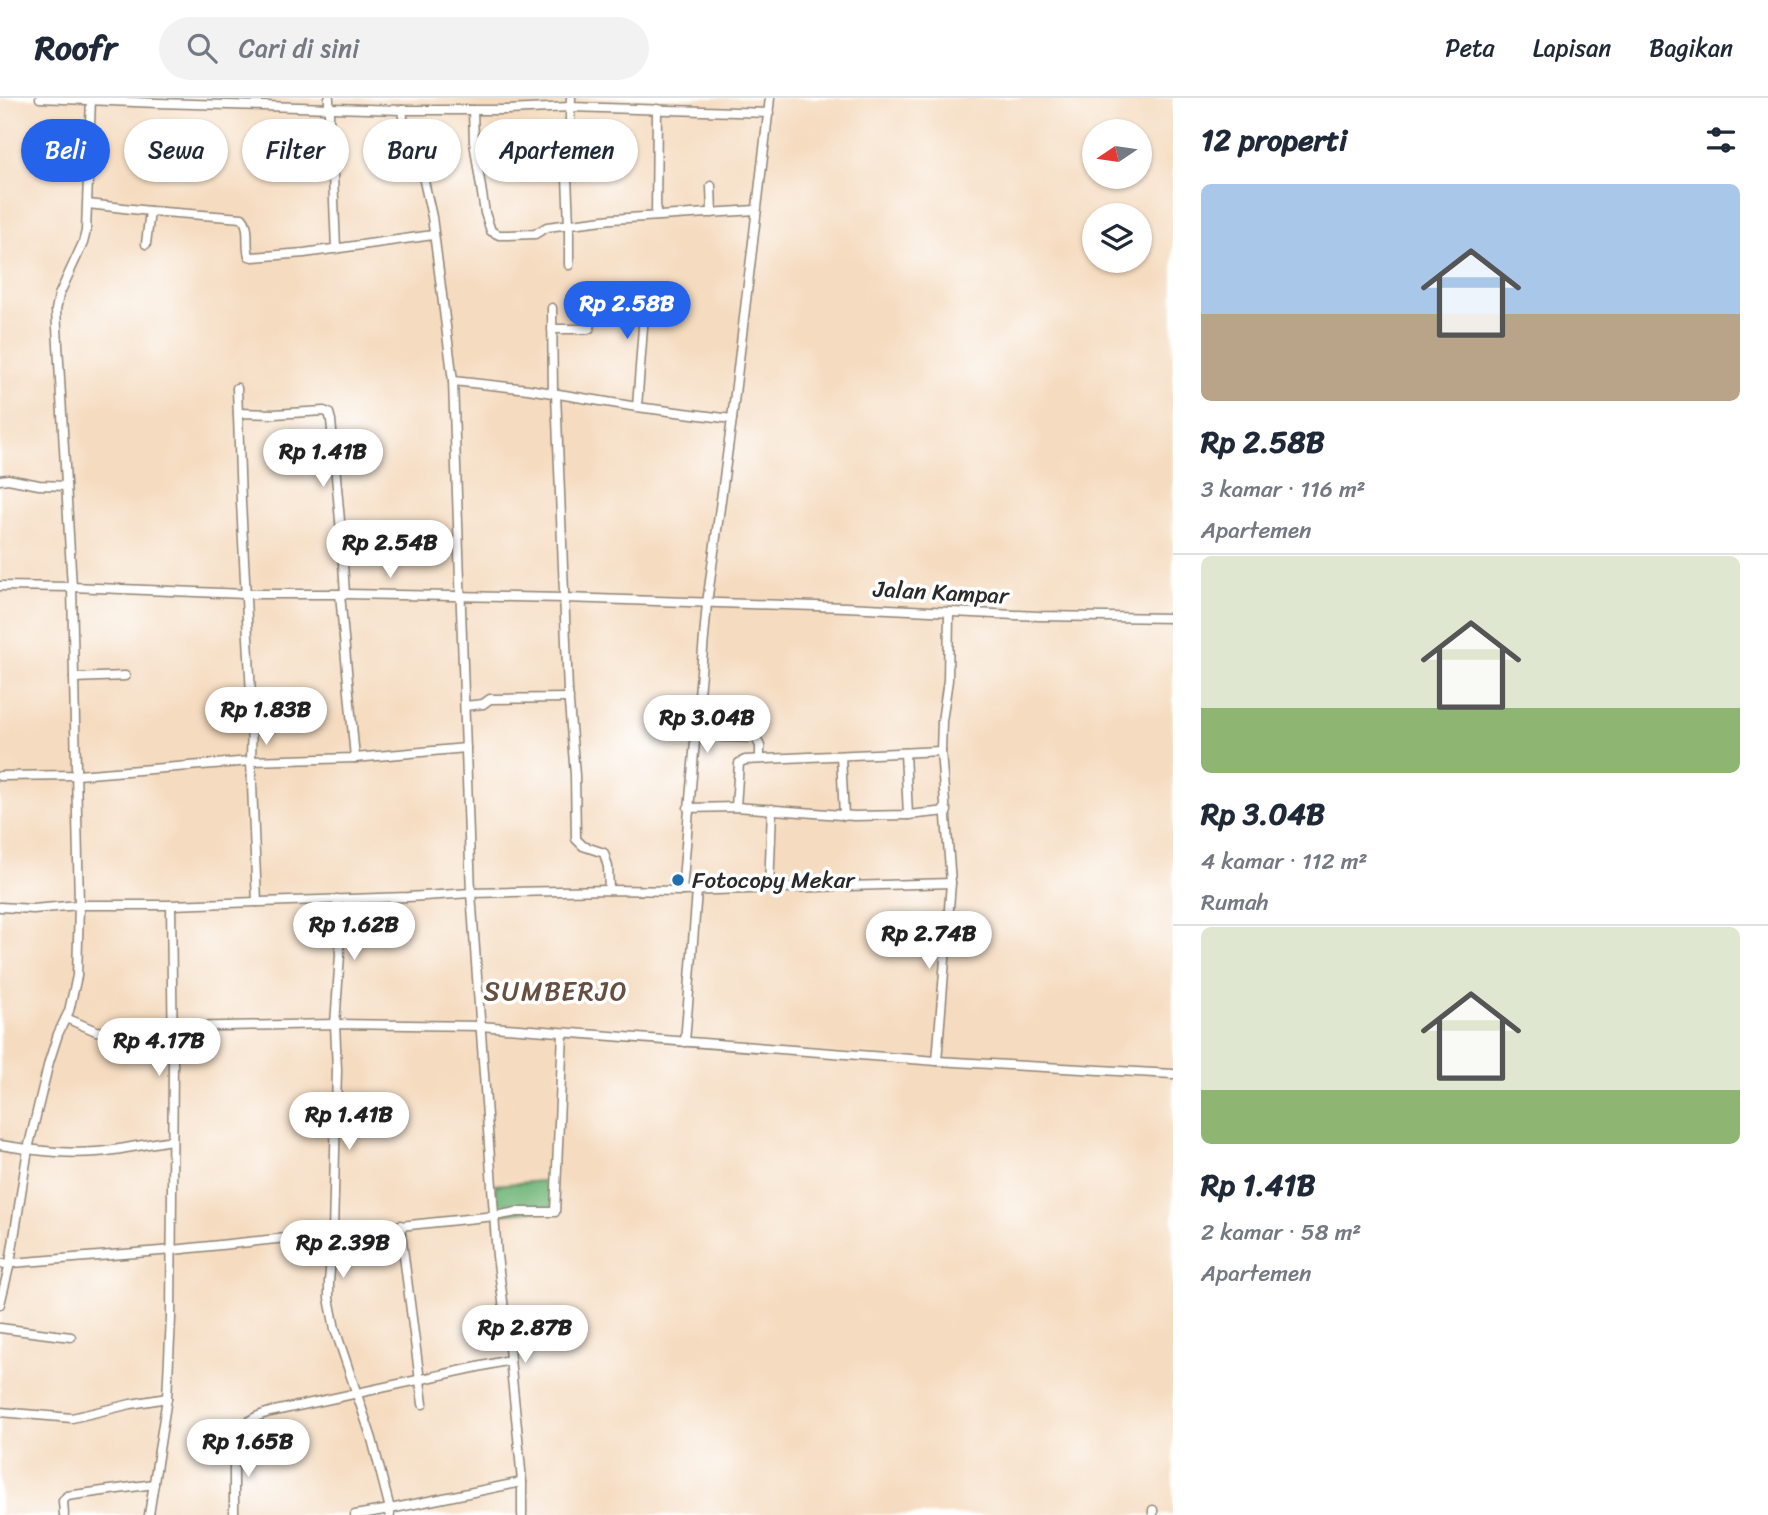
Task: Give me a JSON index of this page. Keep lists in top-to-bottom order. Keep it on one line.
{"streets":{"street":["Jalan Kampar"]},"districts":["SUMBERJO"],"places":["Fotocopy Mekar"],"north":"left","page":{"header":"Roofr","search":"Cari di sini","nav":["Peta","Lapisan","Bagikan"],"heading":"12 properti","chip":["Beli","Sewa","Filter","Baru","Apartemen"],"list":[{"name":"Rp 2.58B","note":"3 kamar · 116 m² · Apartemen"},{"name":"Rp 3.04B","note":"4 kamar · 112 m² · Rumah"},{"name":"Rp 1.41B","note":"2 kamar · 58 m² · Apartemen"}],"price":["Rp 2.58B","Rp 1.41B","Rp 2.54B","Rp 1.83B","Rp 3.04B","Rp 1.62B","Rp 2.74B","Rp 4.17B","Rp 1.41B","Rp 2.39B","Rp 2.87B","Rp 1.65B"]}}
